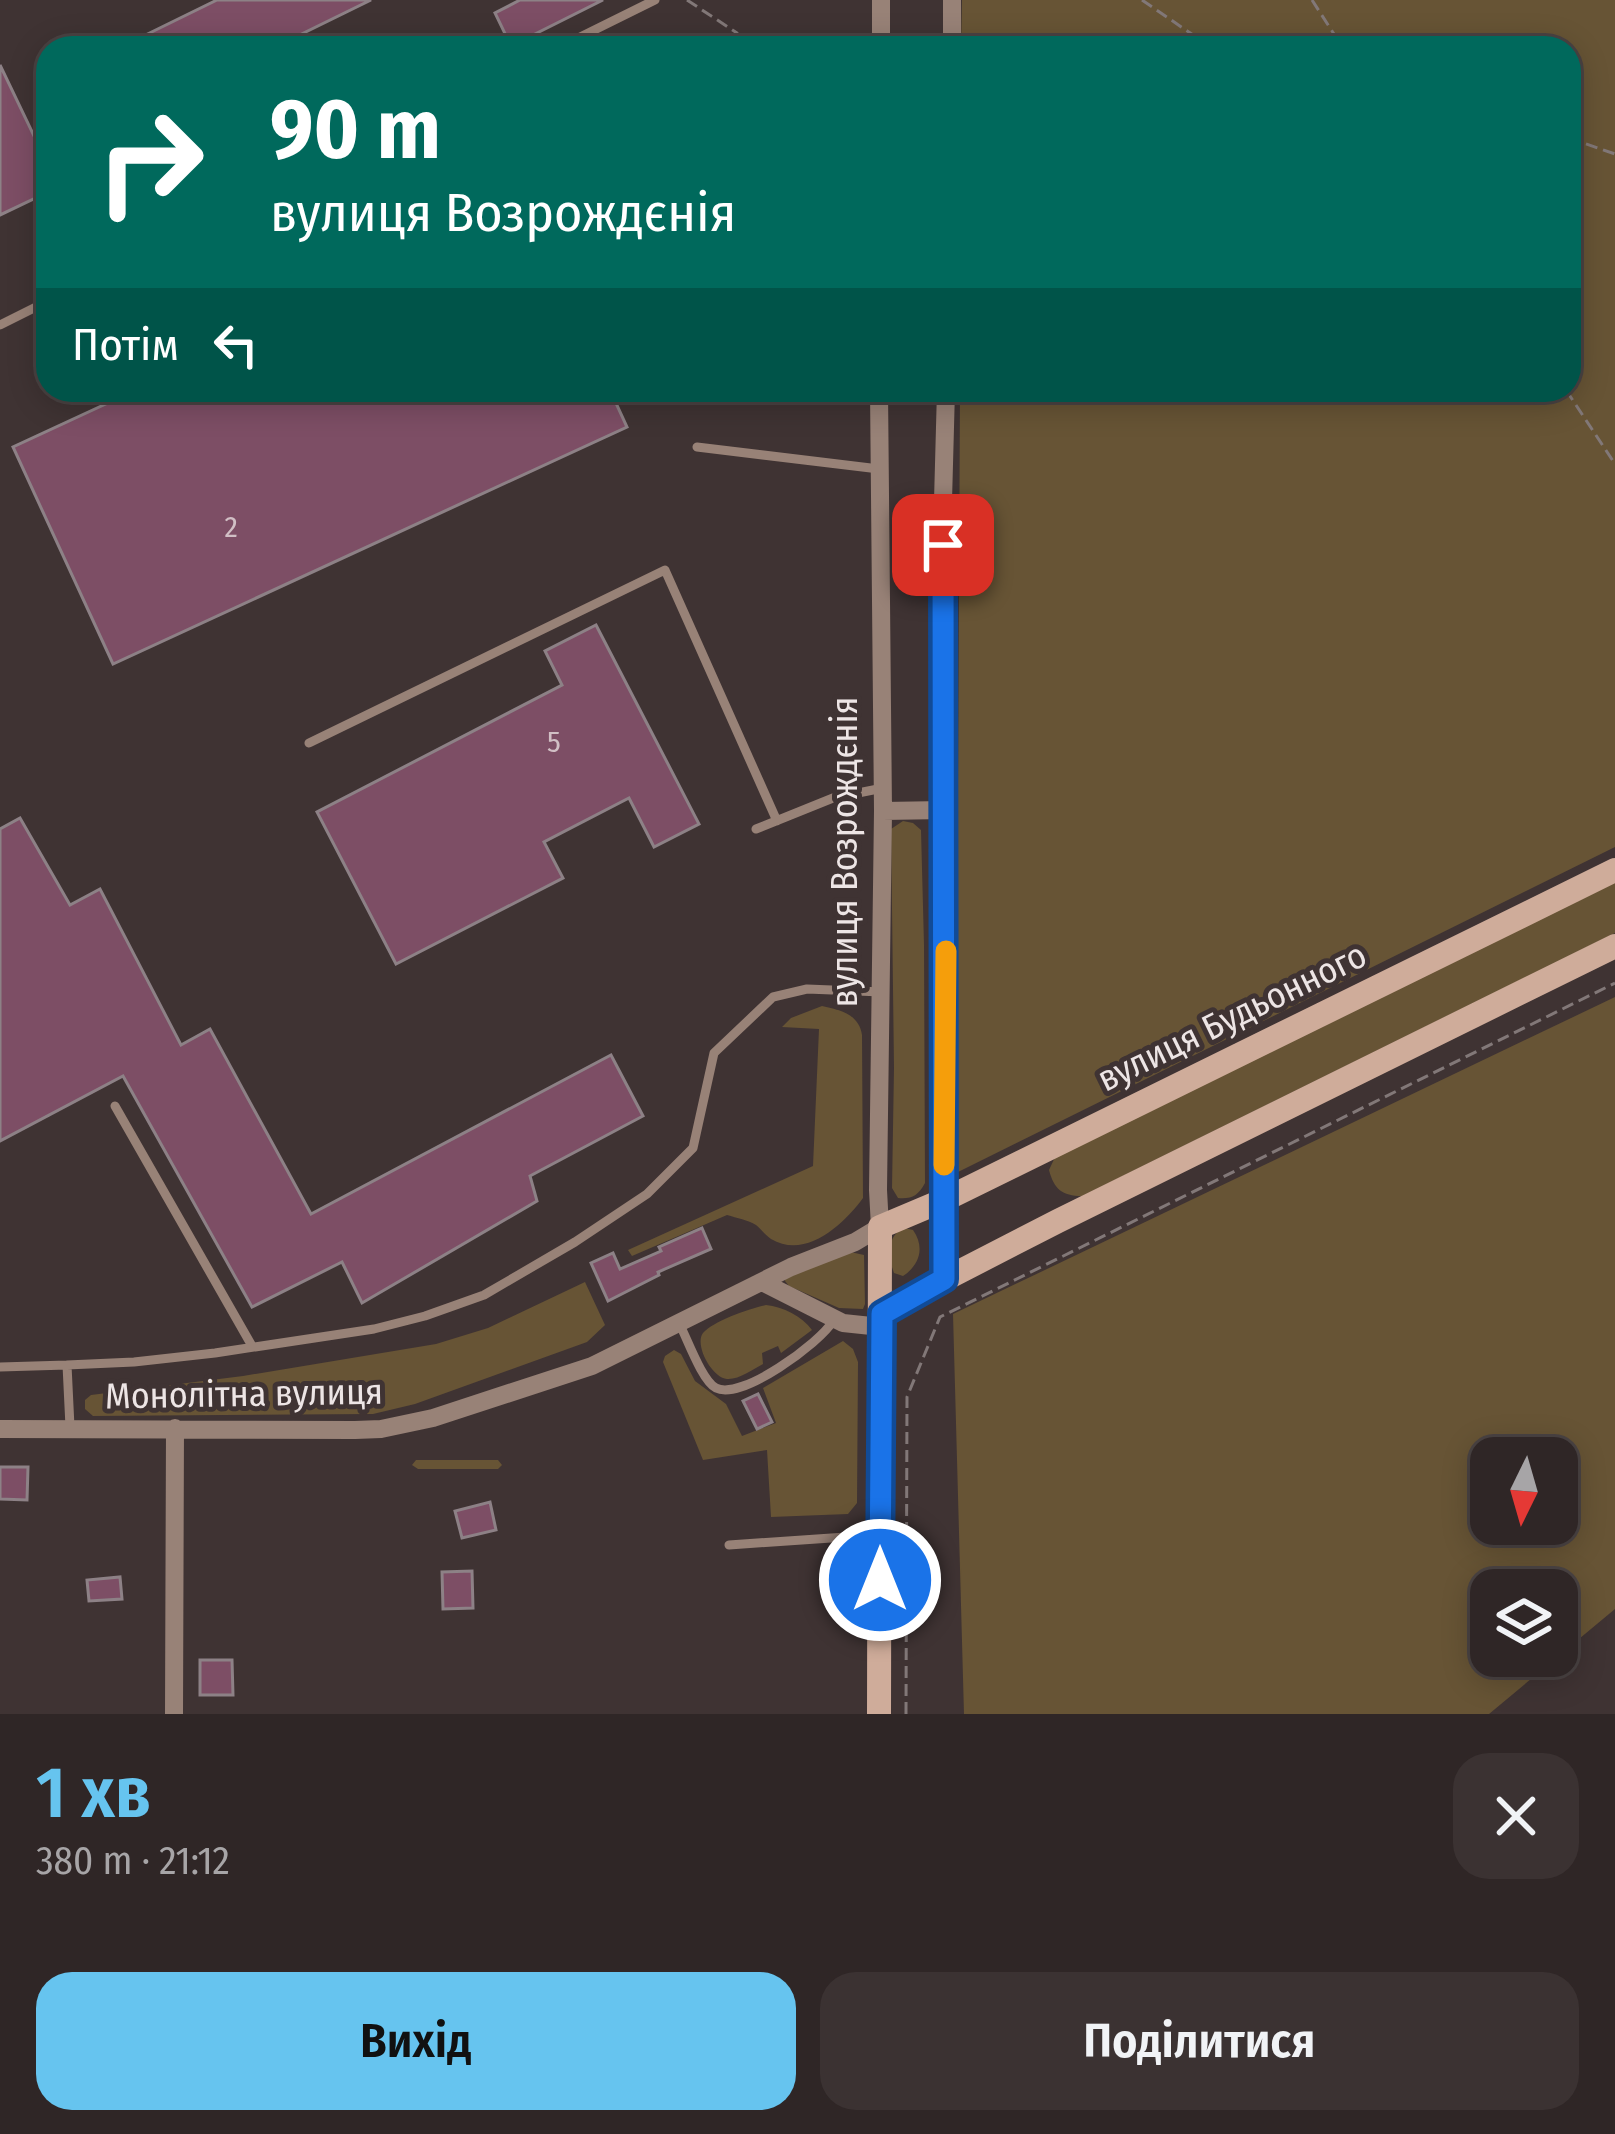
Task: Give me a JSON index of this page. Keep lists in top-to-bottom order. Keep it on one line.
{"streets":{"main road":["вулиця Возрождєнія","вулиця Будьонного"],"street":["Монолітна вулиця"]},"crossings":[["вулиця Возрождєнія","вулиця Будьонного"],["вулиця Возрождєнія","Монолітна вулиця"],["вулиця Будьонного","Монолітна вулиця"]],"house_numbers":["2","5"],"north":"bottom","page":{"turn":["90 m","вулиця Возрождєнія"],"then":"Потім","heading":["1 хв","380 m · 21:12"],"buttons":["Вихід","Поділитися"]}}
